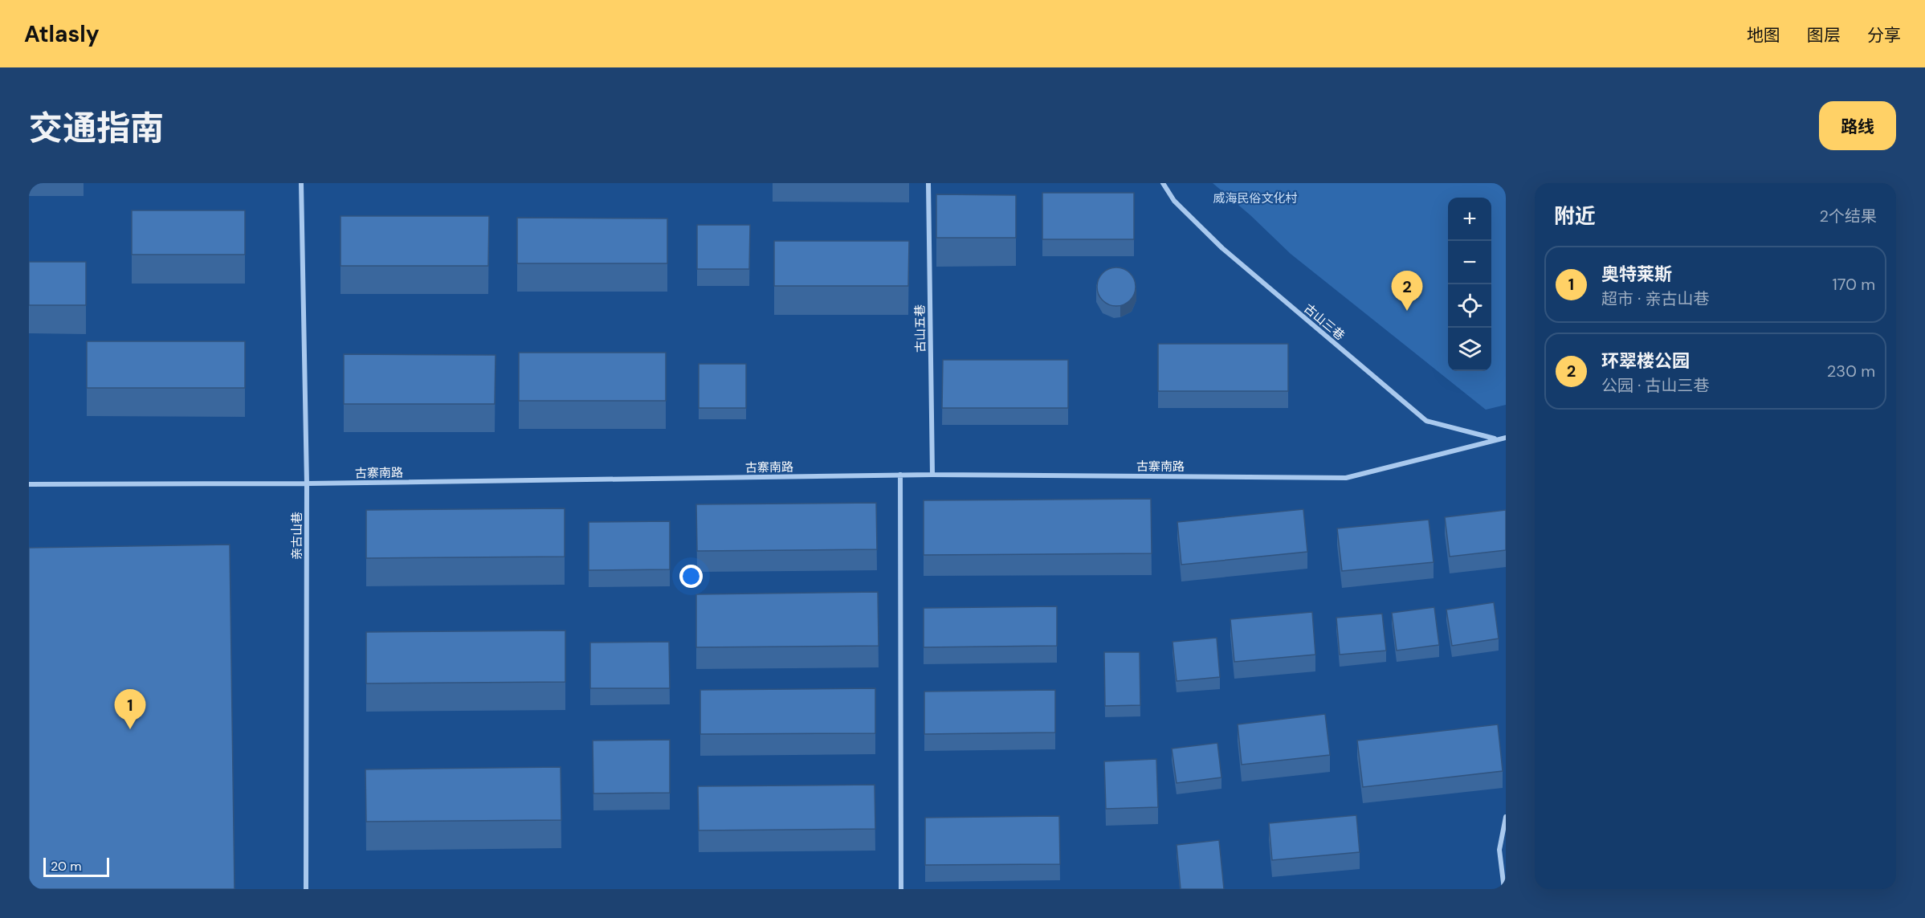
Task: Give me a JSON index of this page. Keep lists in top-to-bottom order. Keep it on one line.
{"streets":{"street":["古山三巷","古山五巷","古寨南路","亲古山巷"]},"crossings":[["古山三巷","古寨南路"],["古山五巷","古寨南路"],["古寨南路","亲古山巷"]],"parks":["威海民俗文化村"],"scale_bar":"20 m","page":{"header":"Atlasly","nav":["地图","图层","分享"],"title":"交通指南","buttons":"路线","heading":["附近","2个结果"],"map_buttons":["+","−"],"list":[{"mark":"1","name":"奥特莱斯","note":"超市 · 亲古山巷","value":"170 m"},{"mark":"2","name":"环翠楼公园","note":"公园 · 古山三巷","value":"230 m"}],"pins":["2","1"],"scale":"20 m"}}
